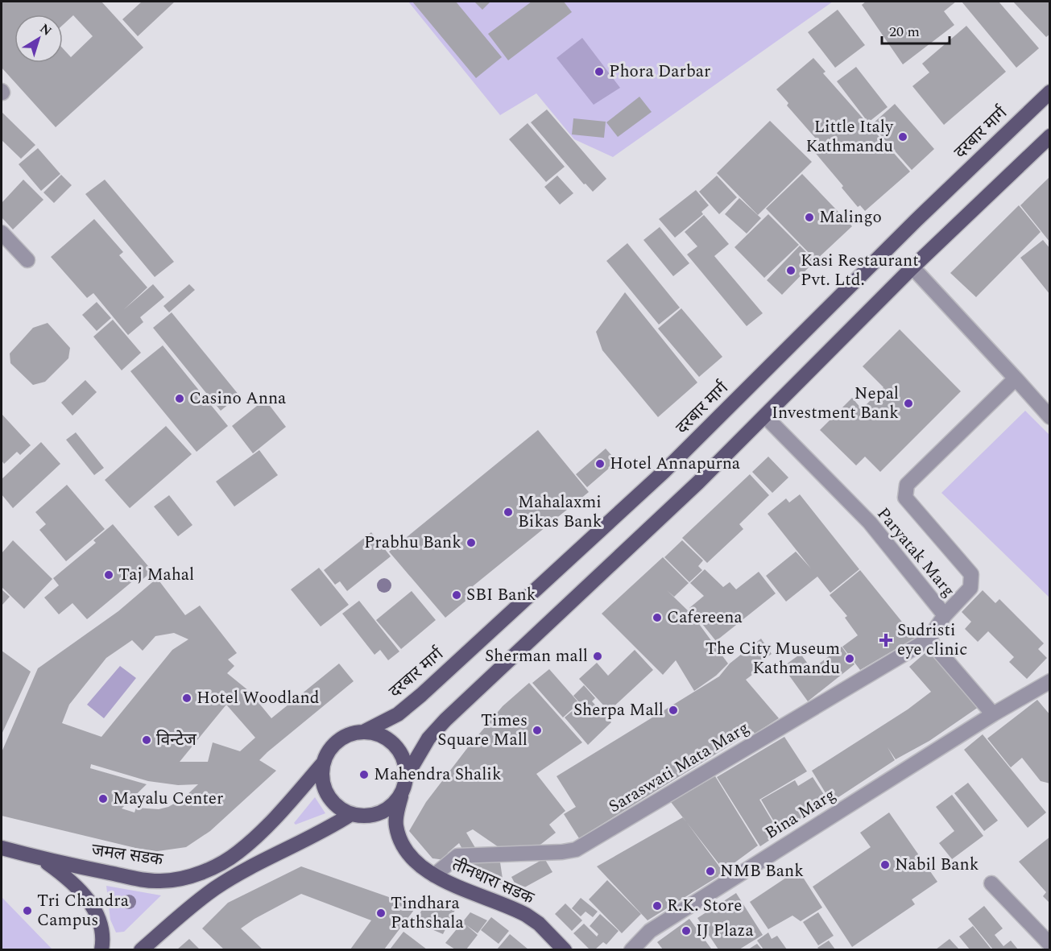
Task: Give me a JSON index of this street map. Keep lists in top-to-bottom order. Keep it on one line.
{"streets":{"main road":["दरबार मार्ग","जमल सडक","तीनधारा सडक"],"street":["Paryatak Marg","Saraswati Mata Marg","Bina Marg"]},"crossings":[["दरबार मार्ग","जमल सडक"],["Paryatak Marg","Saraswati Mata Marg"],["Saraswati Mata Marg","तीनधारा सडक"]],"places":{"other":["Phora Darbar","Little Italy Kathmandu","Malingo","Kasi Restaurant Pvt. Ltd.","Casino Anna","Nepal Investment Bank","Hotel Annapurna","Mahalaxmi Bikas Bank","Prabhu Bank","Taj Mahal","SBI Bank","Cafereena","Sherman mall","The City Museum Kathmandu","Hotel Woodland","Sherpa Mall","Times Square Mall","विन्टेज","Mahendra Shalik","Mayalu Center","Nabil Bank","NMB Bank","R.K. Store","Tri Chandra Campus","Tindhara Pathshala","IJ Plaza"],"health":["Sudristi eye clinic"]},"scale_bar":"20 m","north":"top right"}
